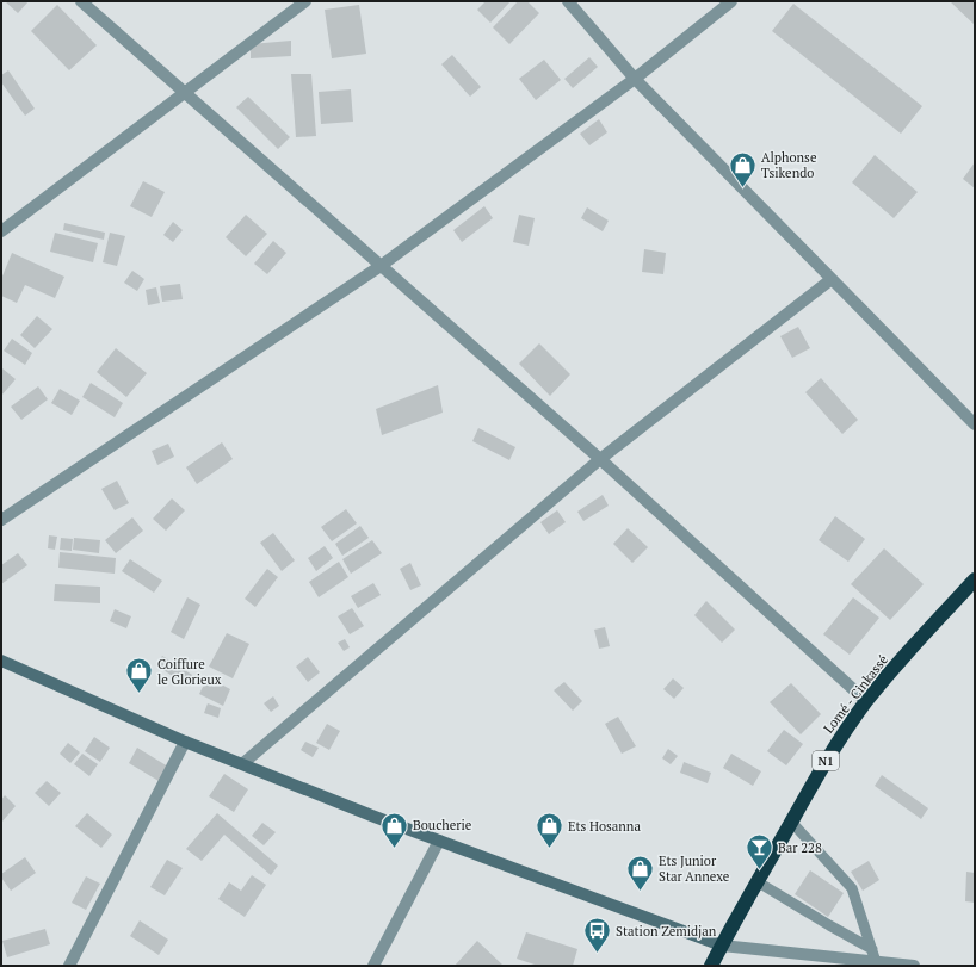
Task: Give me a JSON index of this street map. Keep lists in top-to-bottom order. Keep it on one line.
{"streets":{"highway":["Lomé - Cinkassé","N1"]},"places":{"shop":["Alphonse Tsikendo","Coiffure le Glorieux","Boucherie","Ets Hosanna","Ets Junior Star Annexe"],"bar":["Bar 228"],"bus stop":["Station Zemidjan"]}}
